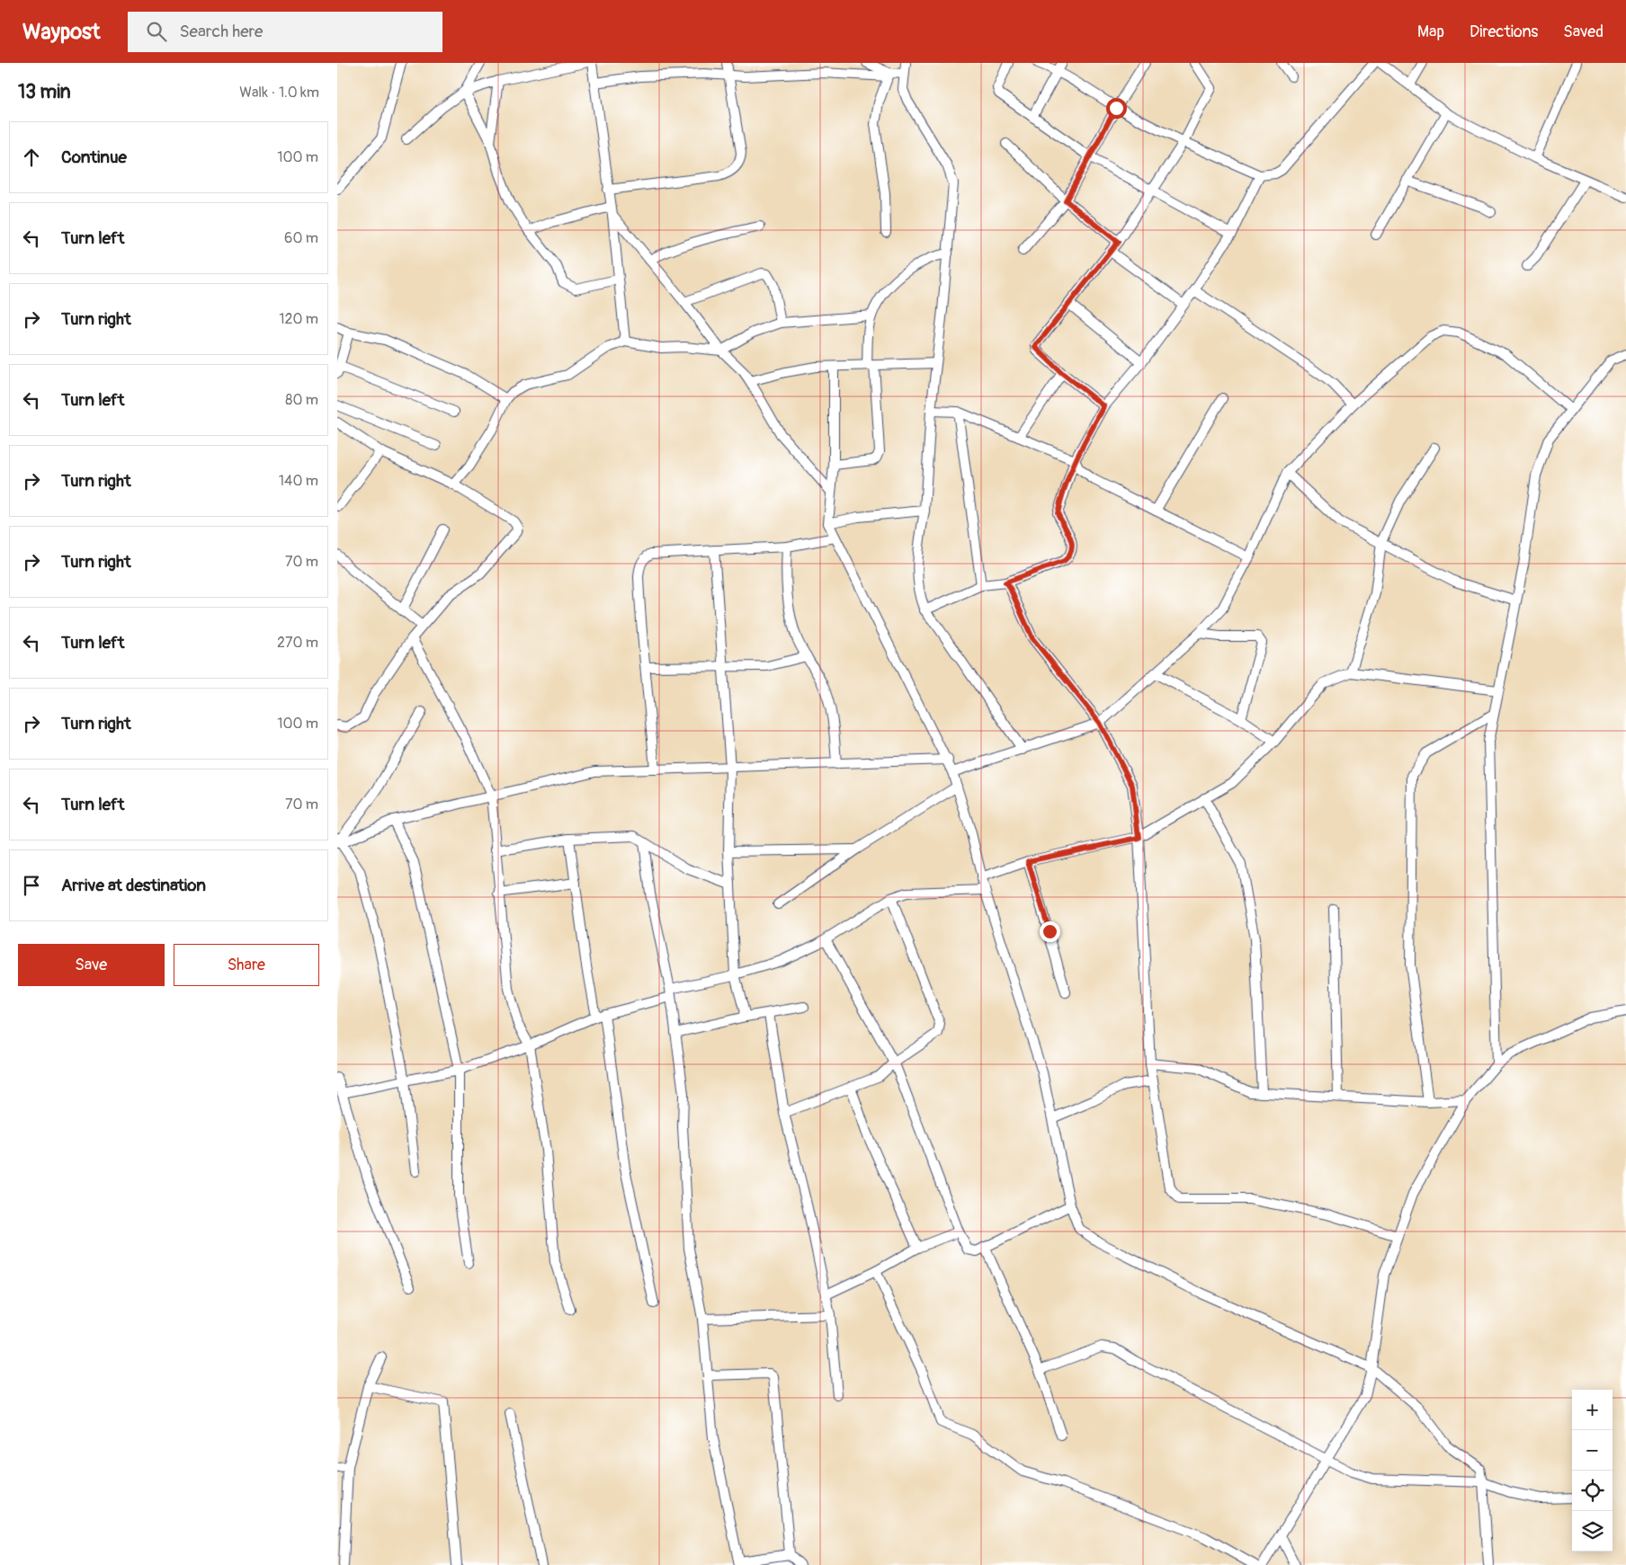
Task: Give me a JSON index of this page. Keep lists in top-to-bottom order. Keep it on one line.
{"page":{"header":"Waypost","search":"Search here","nav":["Map","Directions","Saved"],"heading":["13 min","Walk · 1.0 km"],"list":[["Continue","100 m"],["Turn left","60 m"],["Turn right","120 m"],["Turn left","80 m"],["Turn right","140 m"],["Turn right","70 m"],["Turn left","270 m"],["Turn right","100 m"],["Turn left","70 m"],"Arrive at destination"],"buttons":["Save","Share"],"map_buttons":["+","−"]}}
